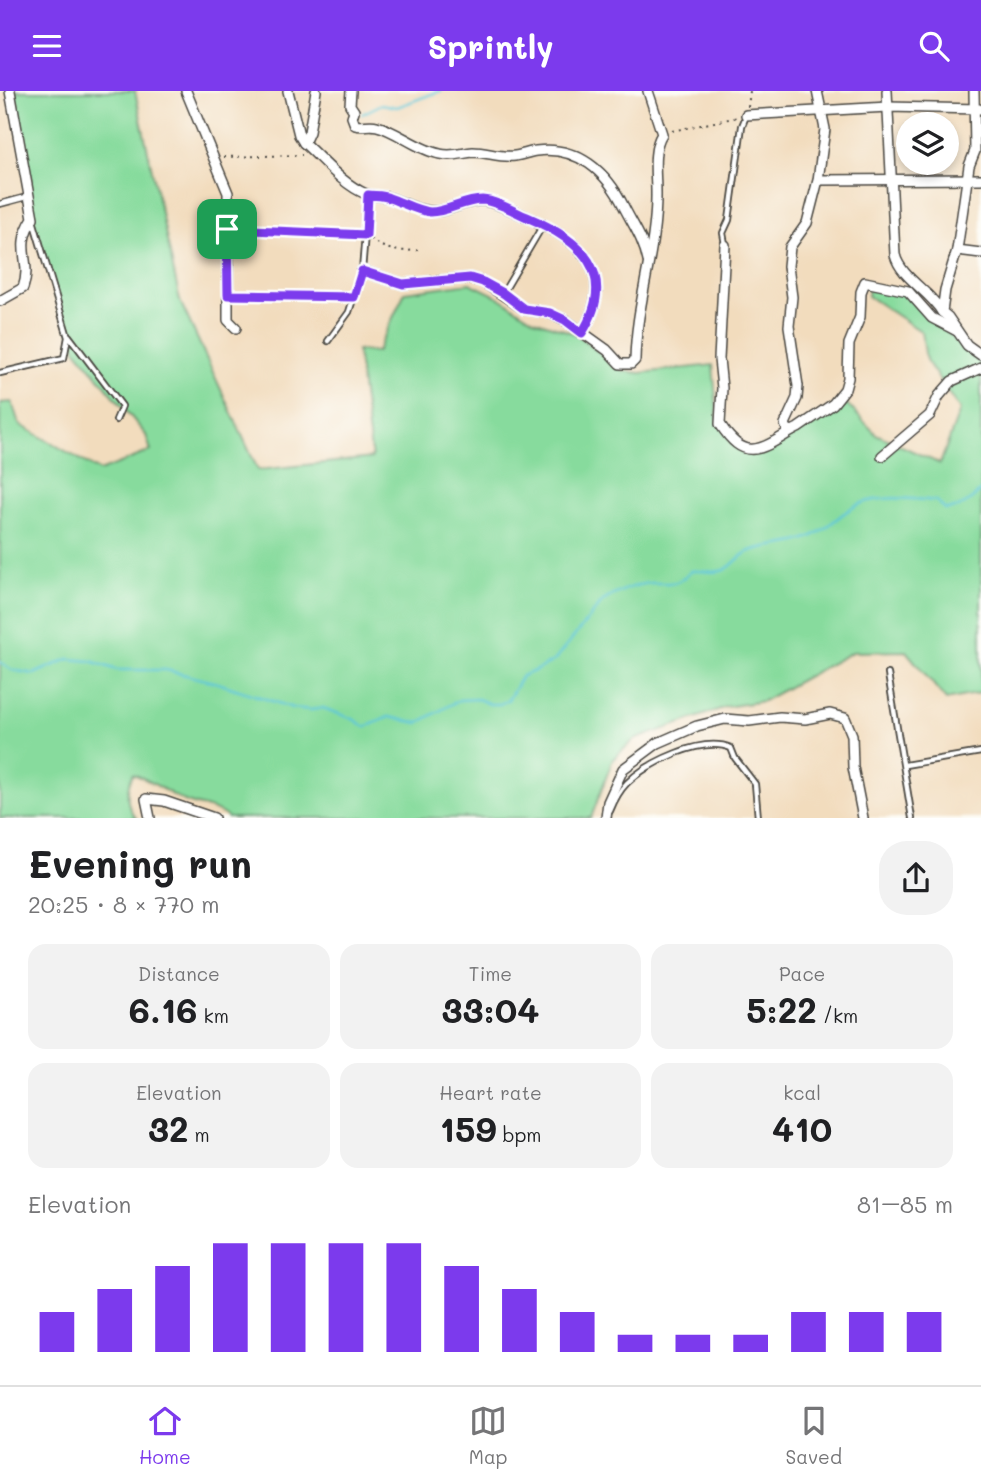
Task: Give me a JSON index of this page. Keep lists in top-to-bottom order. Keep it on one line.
{"page":{"header":"Sprintly","heading":["Evening run","20:25 · 8 × 770 m"],"stats":[["Distance","6.16 km"],["Time","33:04"],["Pace","5:22 /km"],["Elevation","32 m"],["Heart rate","159 bpm"],["kcal","410"]],"chart":["Elevation","81–85 m"],"tabs":["Home","Map","Saved"]}}
